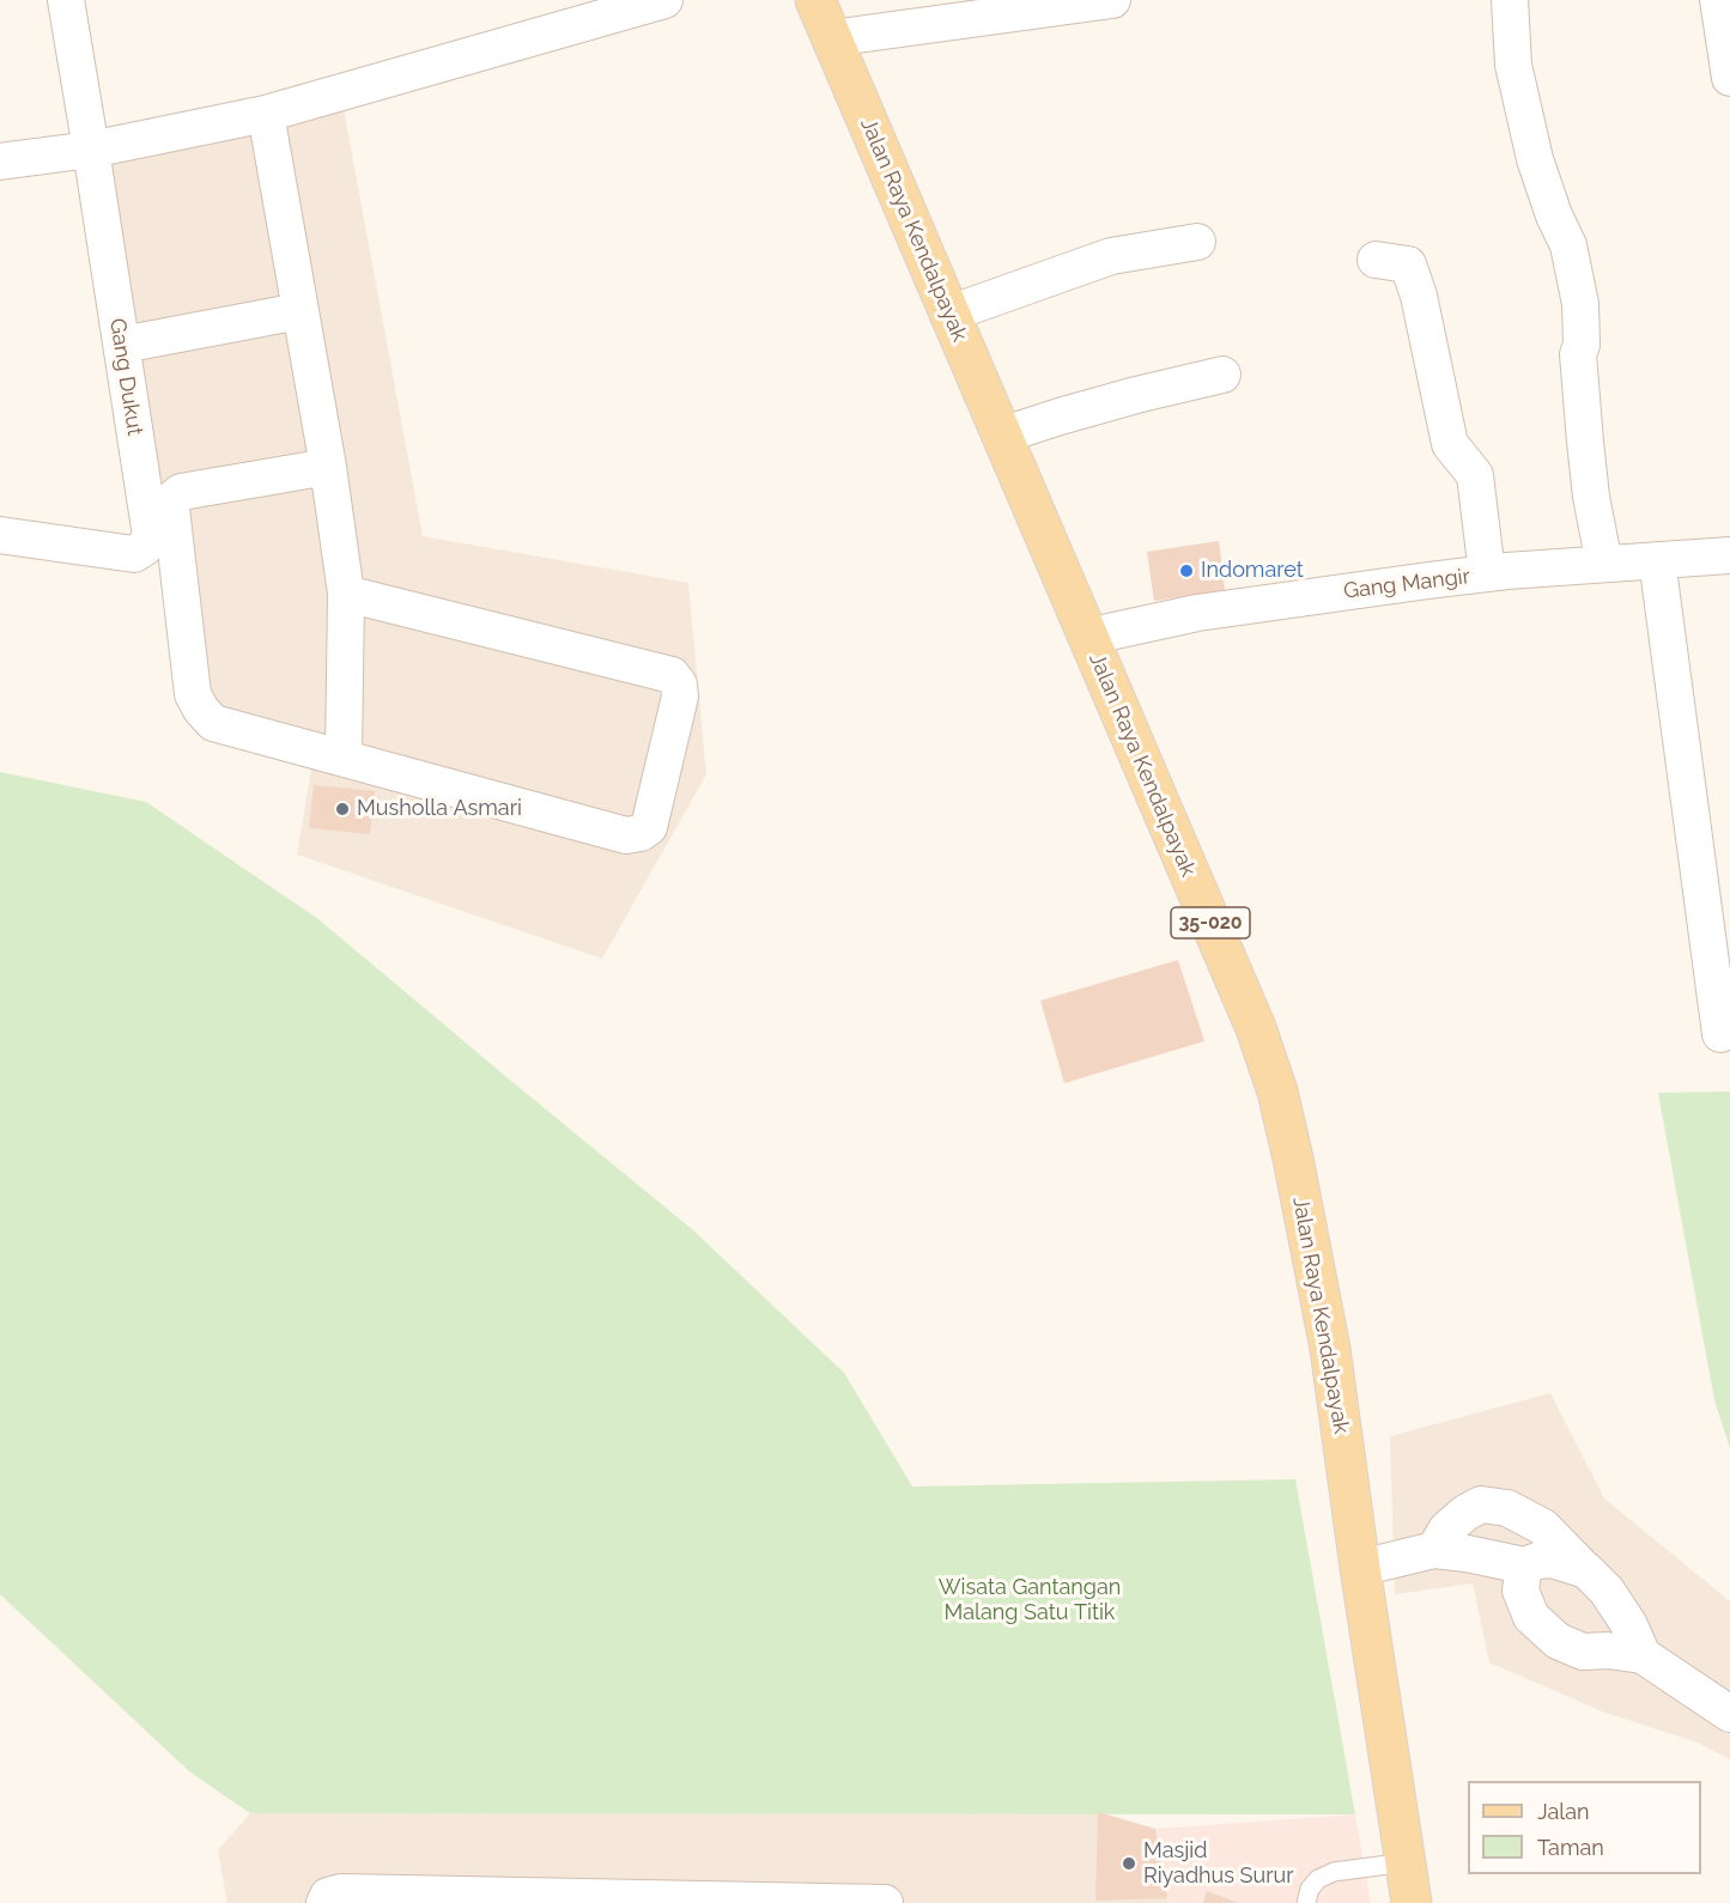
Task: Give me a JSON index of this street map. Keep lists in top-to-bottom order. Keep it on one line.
{"streets":{"main road":["Jalan Raya Kendalpayak","35-020"],"street":["Gang Dukut","Gang Mangir"]},"crossings":[["Jalan Raya Kendalpayak","Gang Mangir"]],"parks":["Wisata Gantangan Malang Satu Titik"],"places":["Indomaret","Musholla Asmari","Masjid Riyadhus Surur"],"legend":["Jalan","Taman"]}
